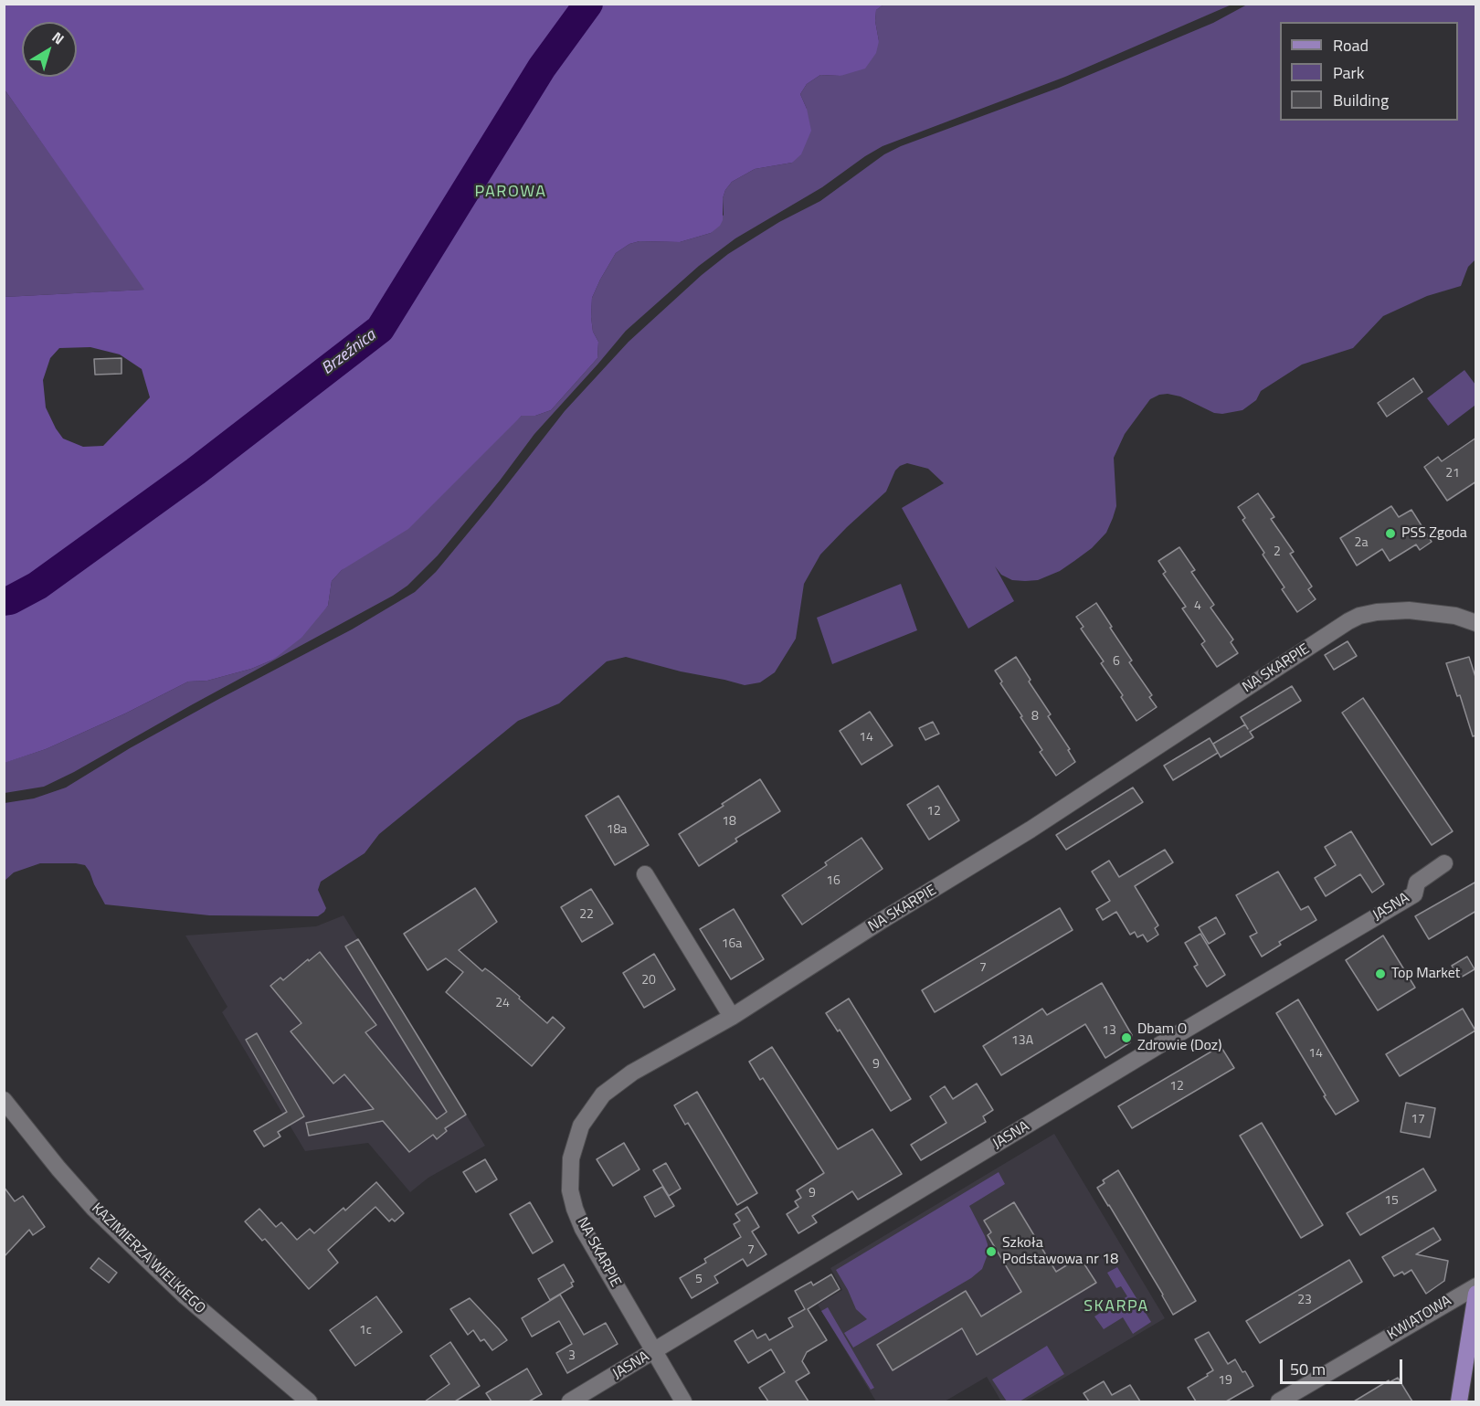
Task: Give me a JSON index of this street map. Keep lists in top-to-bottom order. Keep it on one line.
{"streets":{"street":["NA SKARPIE","JASNA","KAZIMIERZA WIELKIEGO","KWIATOWA"]},"crossings":[["NA SKARPIE","JASNA"]],"districts":["PAROWA","SKARPA"],"water":["Brzeźnica"],"places":["PSS Zgoda","Top Market","Dbam O Zdrowie (Doz)","Szkoła Podstawowa nr 18"],"house_numbers":["21","2a","2","4","6","8","14","12","18","18a","16","22","16a","7","20","24","13","13A","14","9","12","17","9","15","7","5","23","1c","3","19"],"legend":["Road","Park","Building"],"scale_bar":"50 m","north":"top right"}
